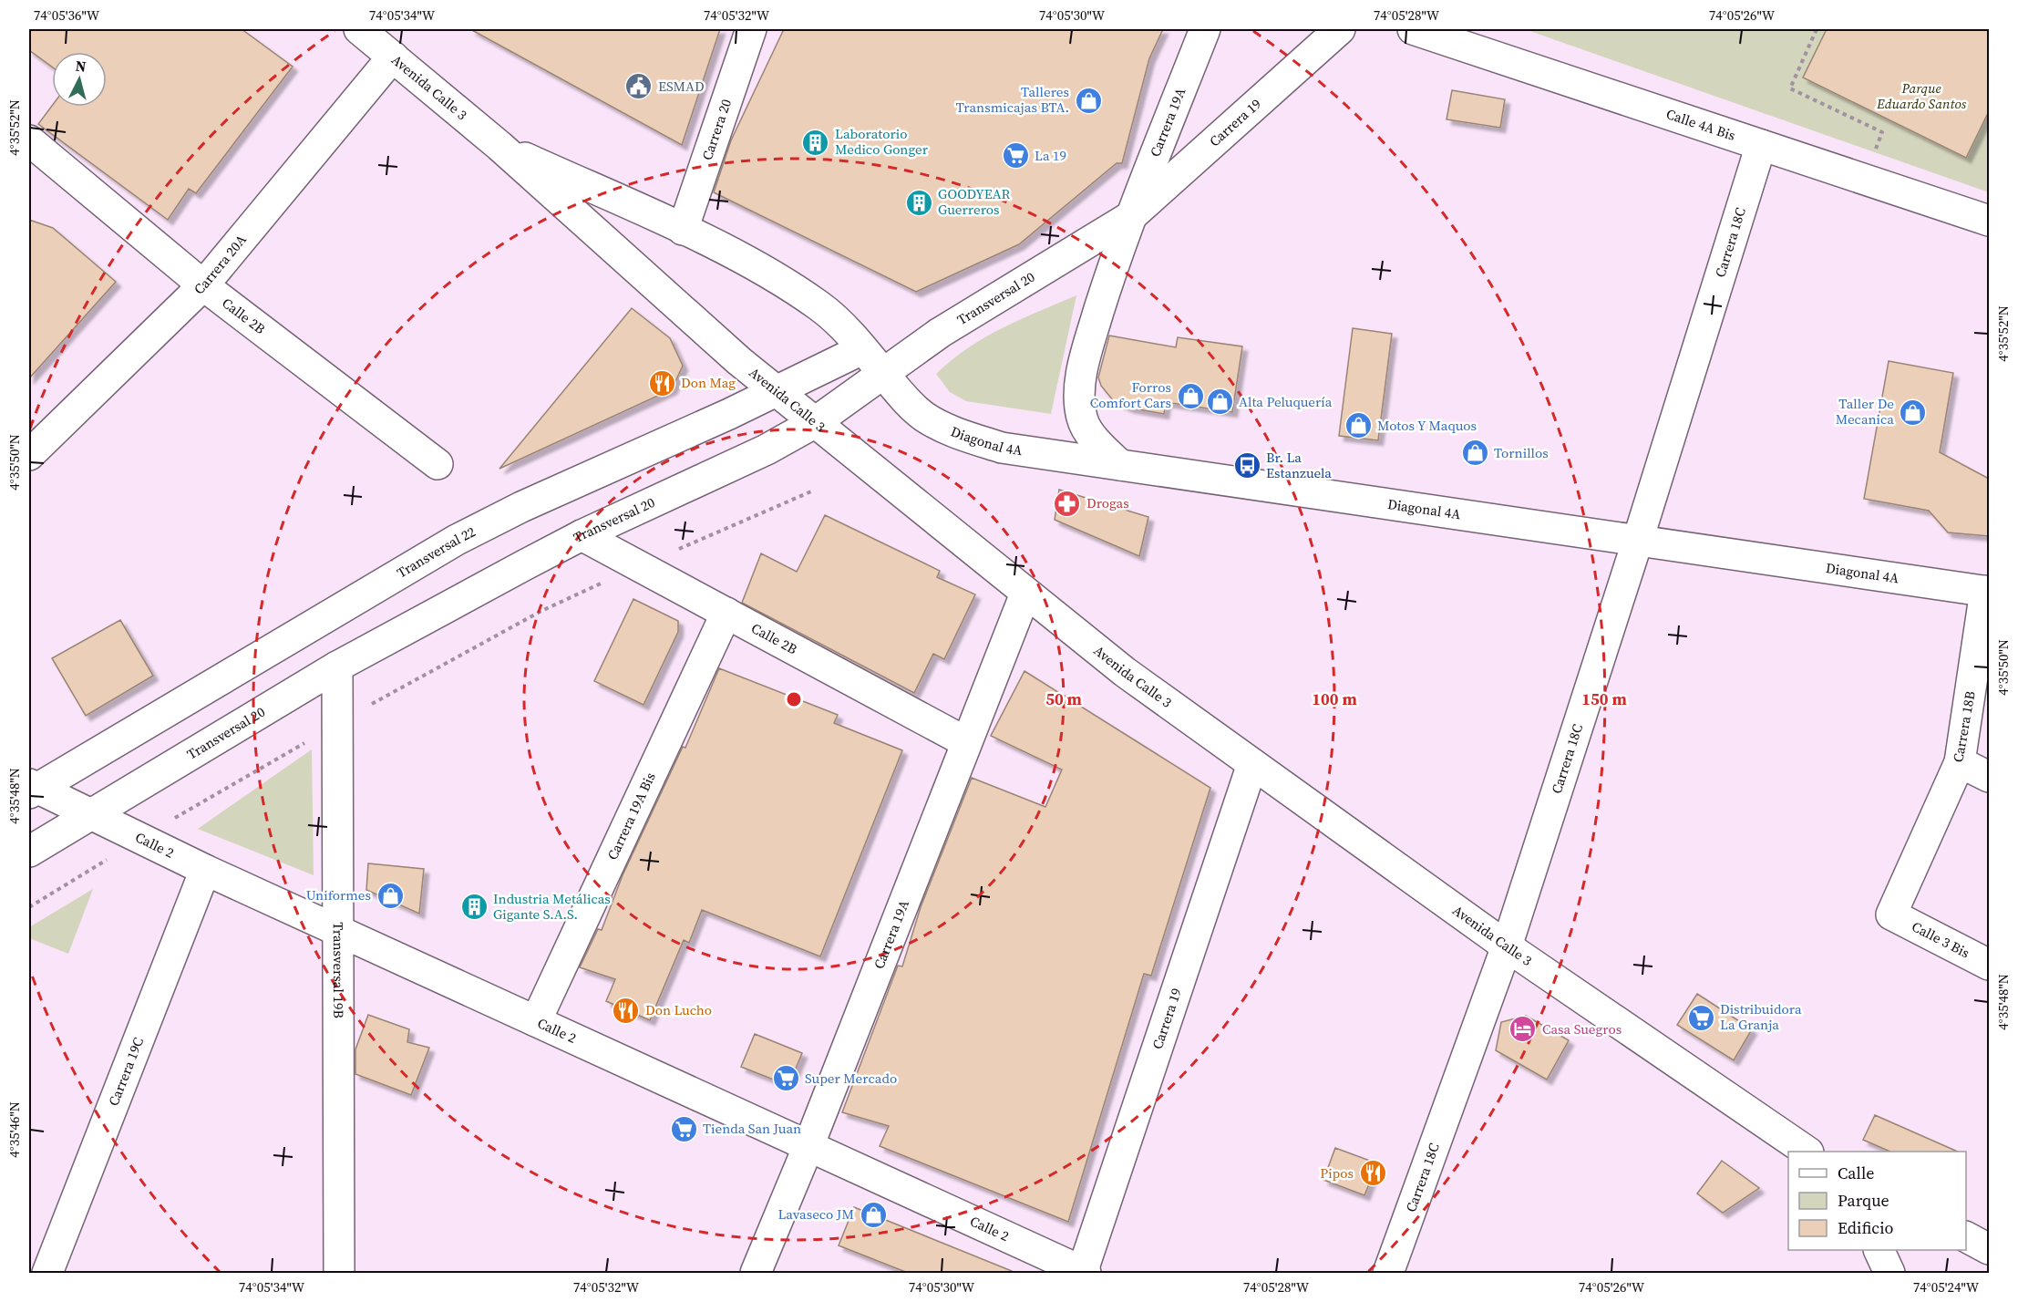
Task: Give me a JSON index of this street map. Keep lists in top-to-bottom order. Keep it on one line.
{"streets":{"street":["Avenida Calle 3","Carrera 19A","Carrera 19","Calle 4A Bis","Carrera 20","Carrera 18C","Carrera 20A","Transversal 20","Calle 2B","Diagonal 4A","Transversal 22","Carrera 18B","Carrera 19A Bis","Calle 2","Calle 3 Bis","Transversal 19B","Carrera 19C"]},"crossings":[["Avenida Calle 3","Carrera 19A"],["Avenida Calle 3","Carrera 19"],["Avenida Calle 3","Carrera 20"],["Avenida Calle 3","Carrera 18C"],["Avenida Calle 3","Carrera 20A"],["Avenida Calle 3","Transversal 20"],["Avenida Calle 3","Diagonal 4A"],["Avenida Calle 3","Transversal 22"],["Carrera 19A","Carrera 19"],["Carrera 19A","Transversal 20"],["Carrera 19A","Calle 2B"],["Carrera 19A","Diagonal 4A"],["Carrera 19A","Calle 2"],["Carrera 19","Transversal 20"],["Carrera 19","Calle 2"],["Calle 4A Bis","Carrera 18C"],["Carrera 18C","Diagonal 4A"],["Carrera 20A","Calle 2B"],["Transversal 20","Calle 2B"],["Transversal 20","Diagonal 4A"],["Transversal 20","Calle 2"],["Transversal 20","Transversal 19B"],["Calle 2B","Carrera 19A Bis"],["Diagonal 4A","Carrera 18B"],["Transversal 22","Calle 2"],["Carrera 18B","Calle 3 Bis"],["Carrera 19A Bis","Calle 2"],["Calle 2","Transversal 19B"],["Calle 2","Carrera 19C"]],"parks":["Parque Eduardo Santos"],"places":{"public building":["ESMAD"],"shop":["Talleres Transmicajas BTA.","Forros Comfort Cars","Alta Peluquería","Taller De Mecanica","Motos Y Maquos","Tornillos","Uniformes","Lavaseco JM"],"building":["Laboratorio Medico Gonger","GOODYEAR Guerreros","Industria Metálicas Gigante S.A.S."],"supermarket":["La 19","Distribuidora La Granja","Super Mercado","Tienda San Juan"],"restaurant":["Don Mag","Don Lucho","Pipos"],"bus stop":["Br. La Estanzuela"],"pharmacy":["Drogas"],"hotel":["Casa Suegros"]},"legend":["Calle","Parque","Edificio"],"north":"top","coordinates":["74°05'36\"W","74°05'34\"W","74°05'32\"W","74°05'30\"W","74°05'28\"W","74°05'26\"W","4°35'52\"N","4°35'50\"N","4°35'48\"N","4°35'46\"N","74°05'24\"W"],"rings":["50 m","100 m","150 m"]}
